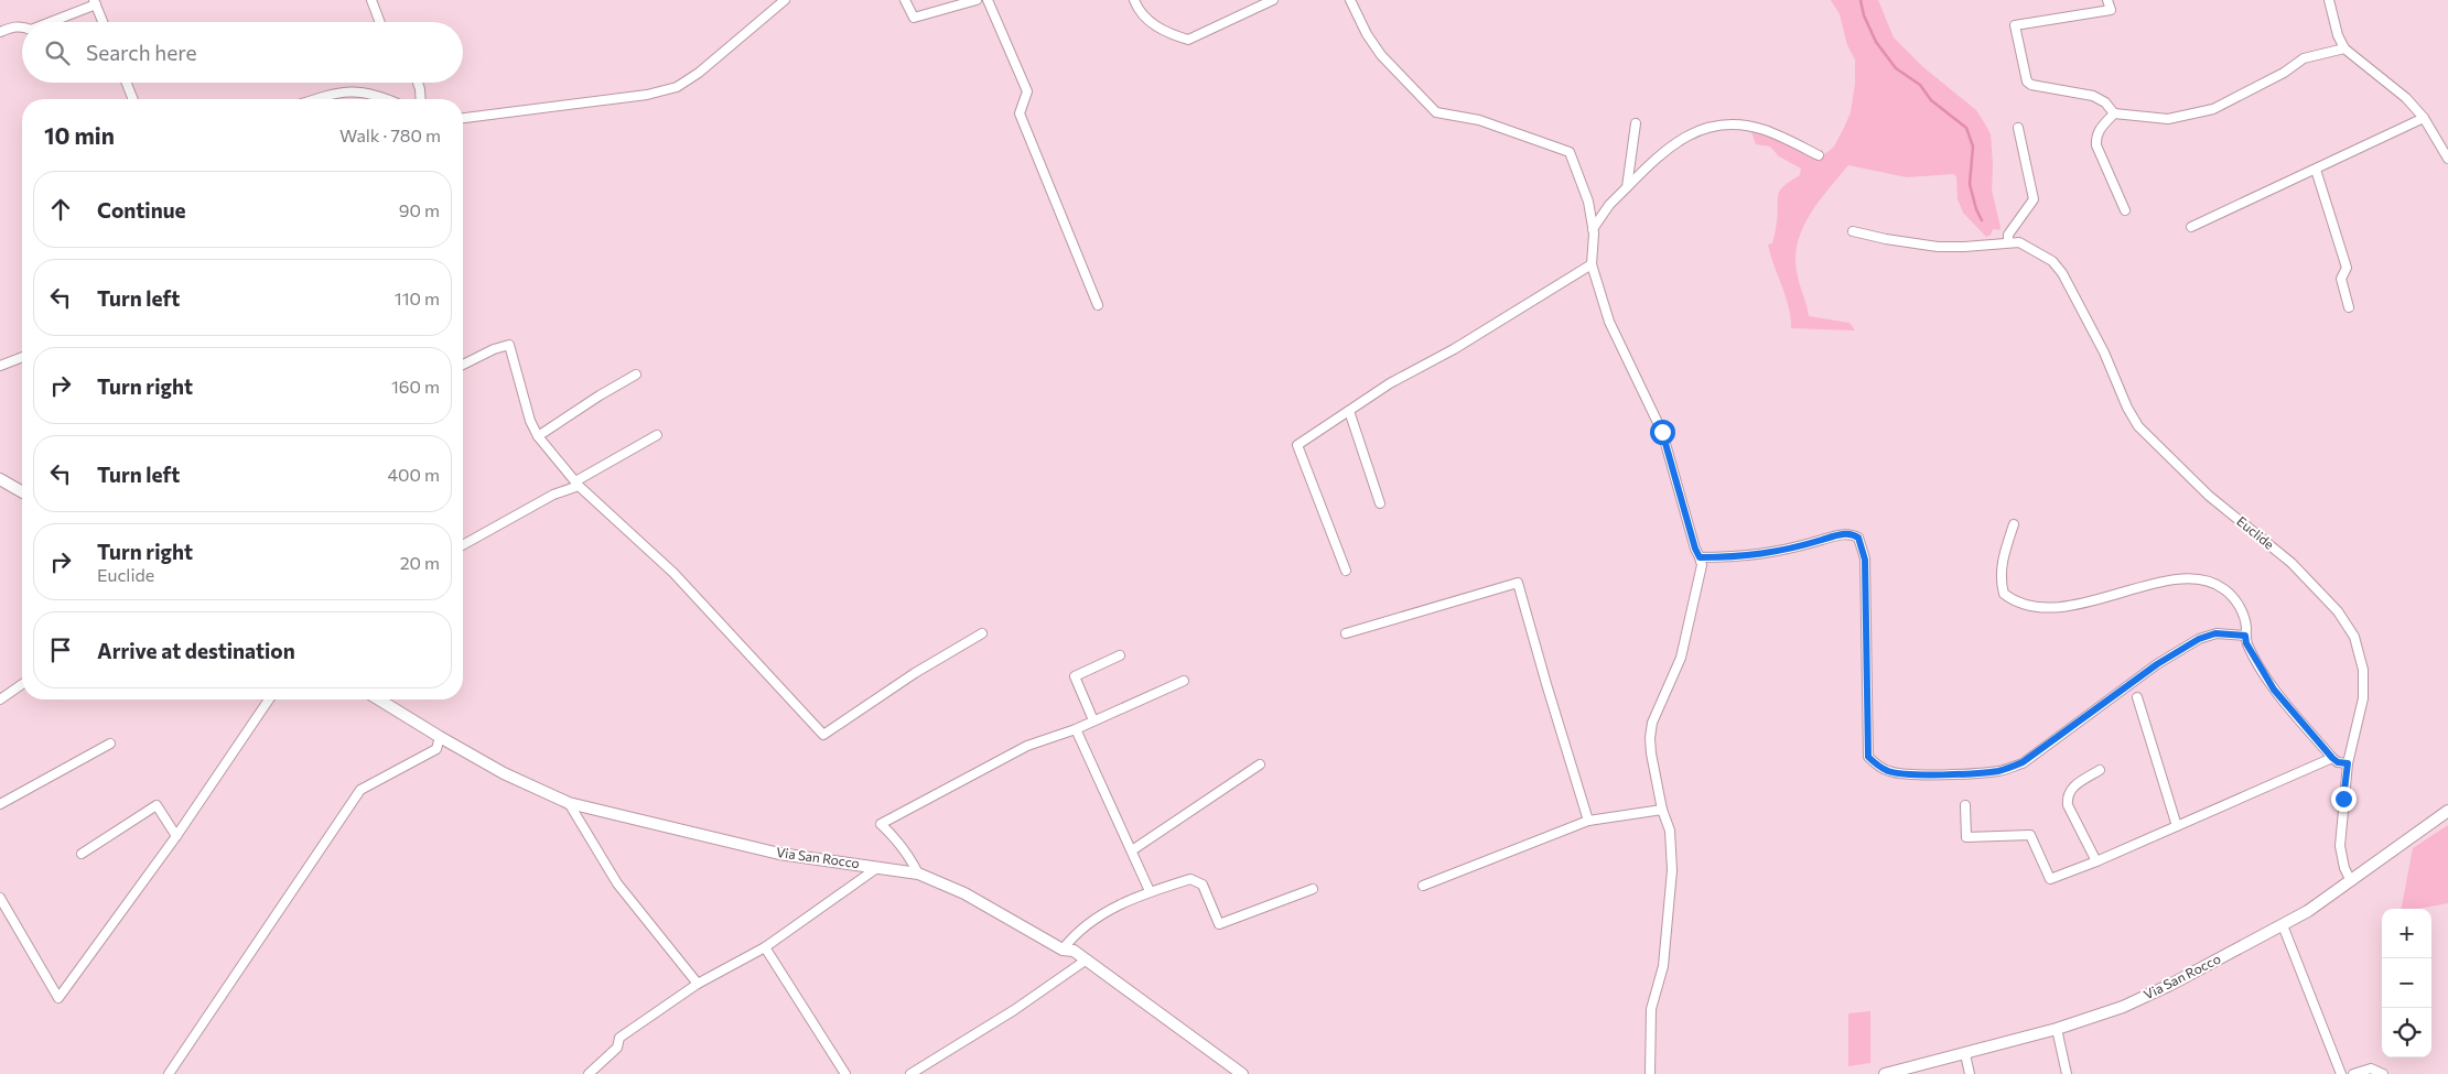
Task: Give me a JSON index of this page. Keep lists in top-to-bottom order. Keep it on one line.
{"streets":{"street":["Euclide","Via San Rocco"]},"crossings":[["Euclide","Via San Rocco"]],"page":{"search":"Search here","heading":["10 min","Walk · 780 m"],"list":[["Continue","90 m"],["Turn left","110 m"],["Turn right","160 m"],["Turn left","400 m"],["Turn right","Euclide","20 m"],"Arrive at destination"],"map_buttons":["+","−"]}}
